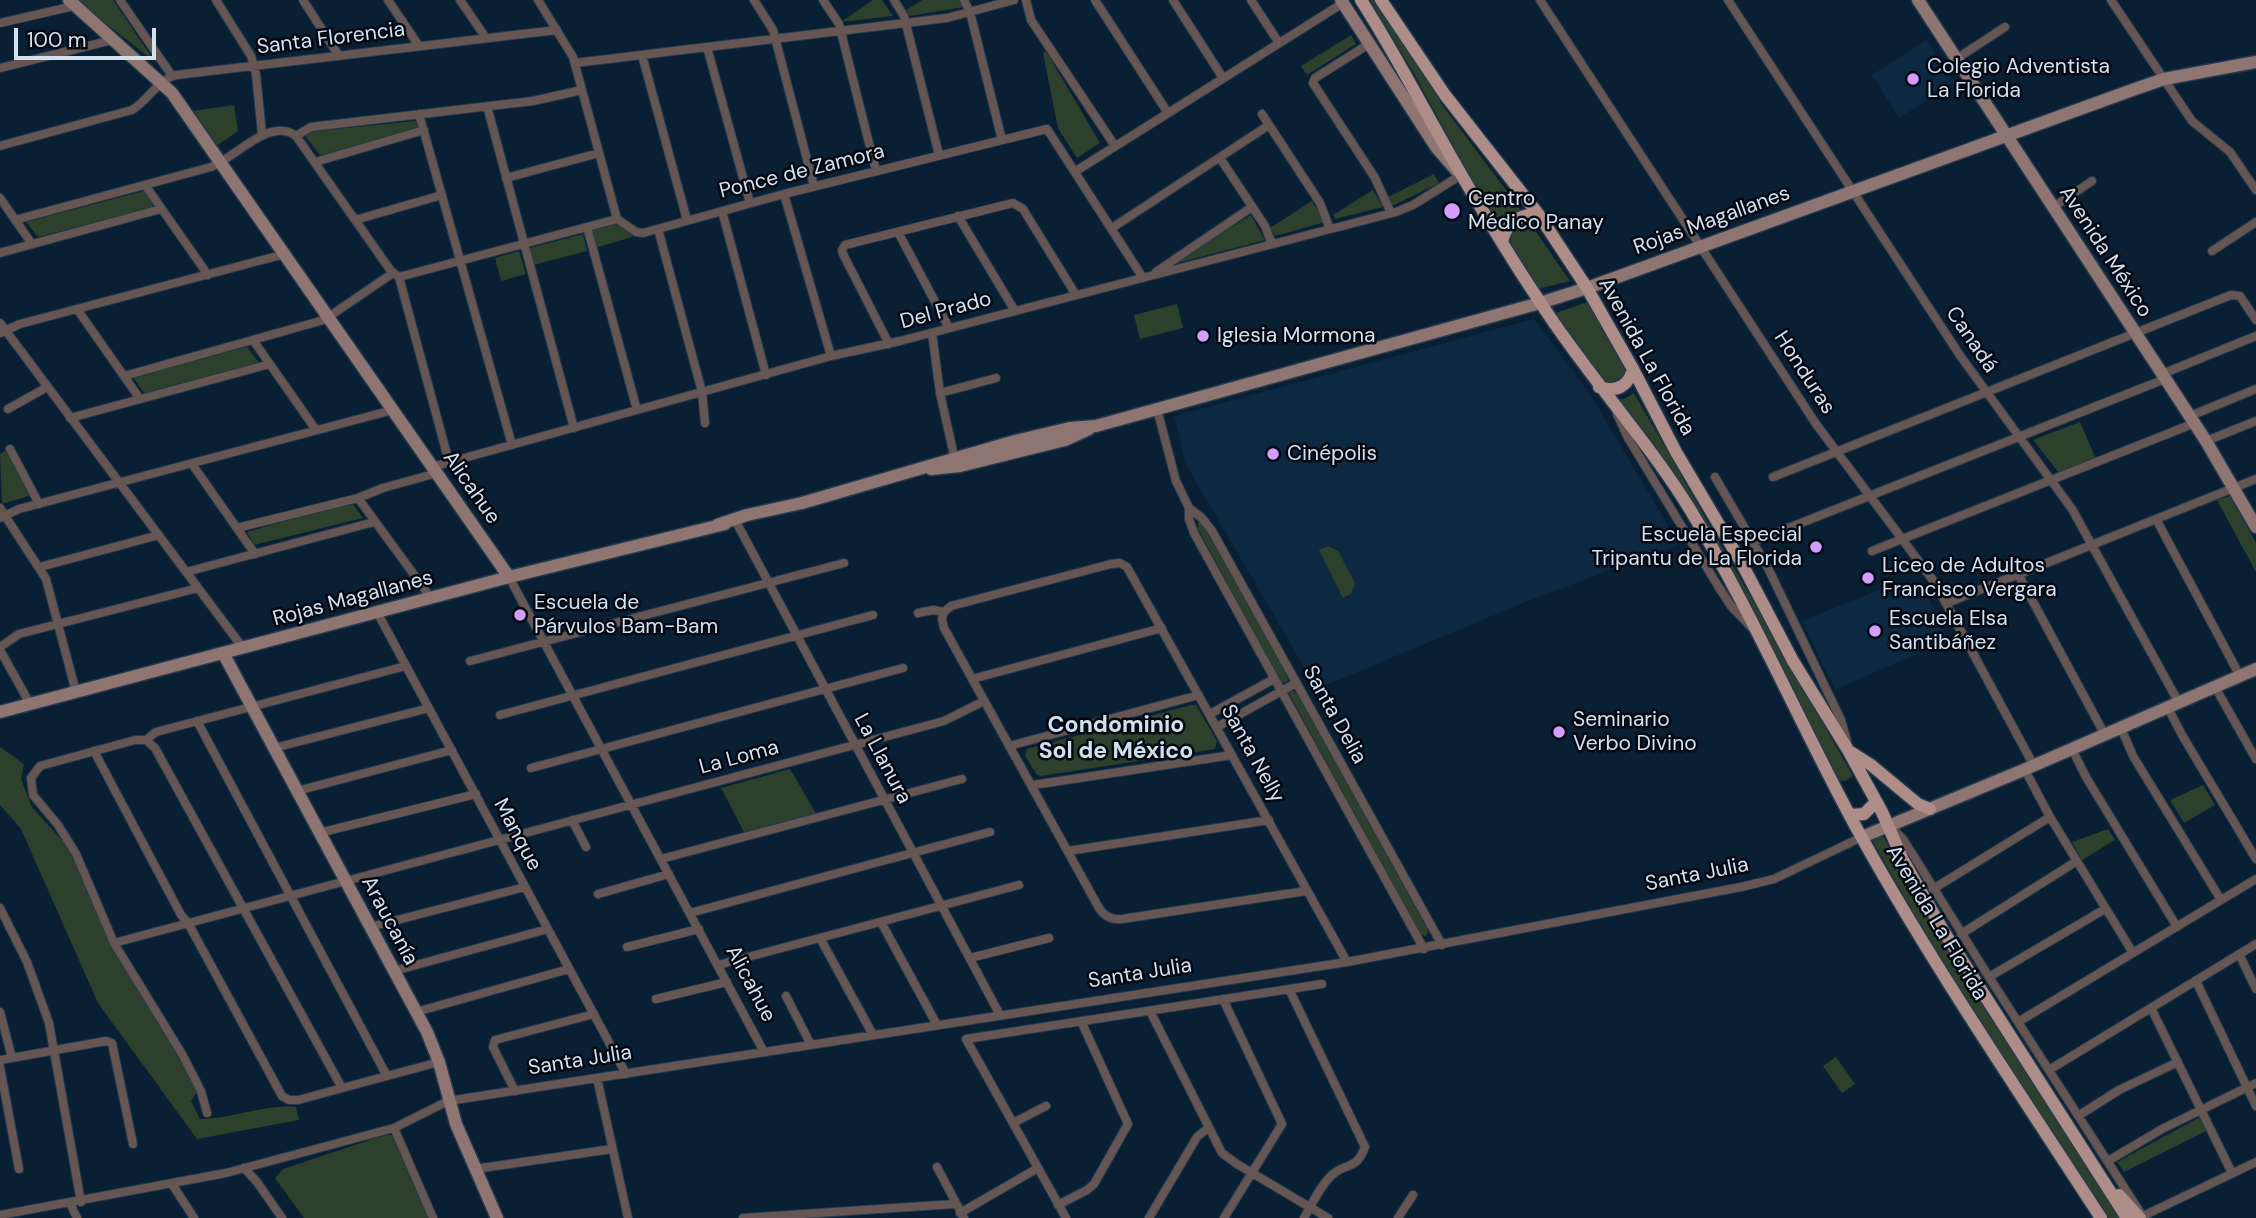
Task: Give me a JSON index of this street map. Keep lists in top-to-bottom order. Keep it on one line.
{"streets":{"main road":["Avenida La Florida"],"street":["Santa Florencia","Ponce de Zamora","Rojas Magallanes","Avenida México","Del Prado","Canadá","Honduras","Alicahue","Santa Delia","Santa Nelly","La Loma","La Llanura","Manque","Santa Julia","Araucanía"]},"crossings":[["Santa Florencia","Alicahue"],["Ponce de Zamora","Del Prado"],["Rojas Magallanes","Avenida México"],["Rojas Magallanes","Canadá"],["Rojas Magallanes","Avenida La Florida"],["Rojas Magallanes","Honduras"],["Rojas Magallanes","Alicahue"],["Rojas Magallanes","Santa Delia"],["Rojas Magallanes","La Llanura"],["Rojas Magallanes","Manque"],["Rojas Magallanes","Araucanía"],["Del Prado","Avenida La Florida"],["Del Prado","Alicahue"],["Canadá","Santa Julia"],["Avenida La Florida","Santa Julia"],["Honduras","Santa Julia"],["Alicahue","La Loma"],["Alicahue","Santa Julia"],["Santa Delia","Santa Julia"],["Santa Nelly","Santa Julia"],["La Loma","La Llanura"],["La Loma","Manque"],["La Loma","Araucanía"],["La Llanura","Santa Julia"],["Manque","Santa Julia"],["Santa Julia","Araucanía"]],"districts":["Condominio Sol de México"],"places":["Colegio Adventista La Florida","Centro Médico Panay","Iglesia Mormona","Cinépolis","Escuela Especial Tripantu de La Florida","Liceo de Adultos Francisco Vergara","Escuela de Párvulos Bam-Bam","Escuela Elsa Santibáñez","Seminario Verbo Divino"],"scale_bar":"100 m"}
